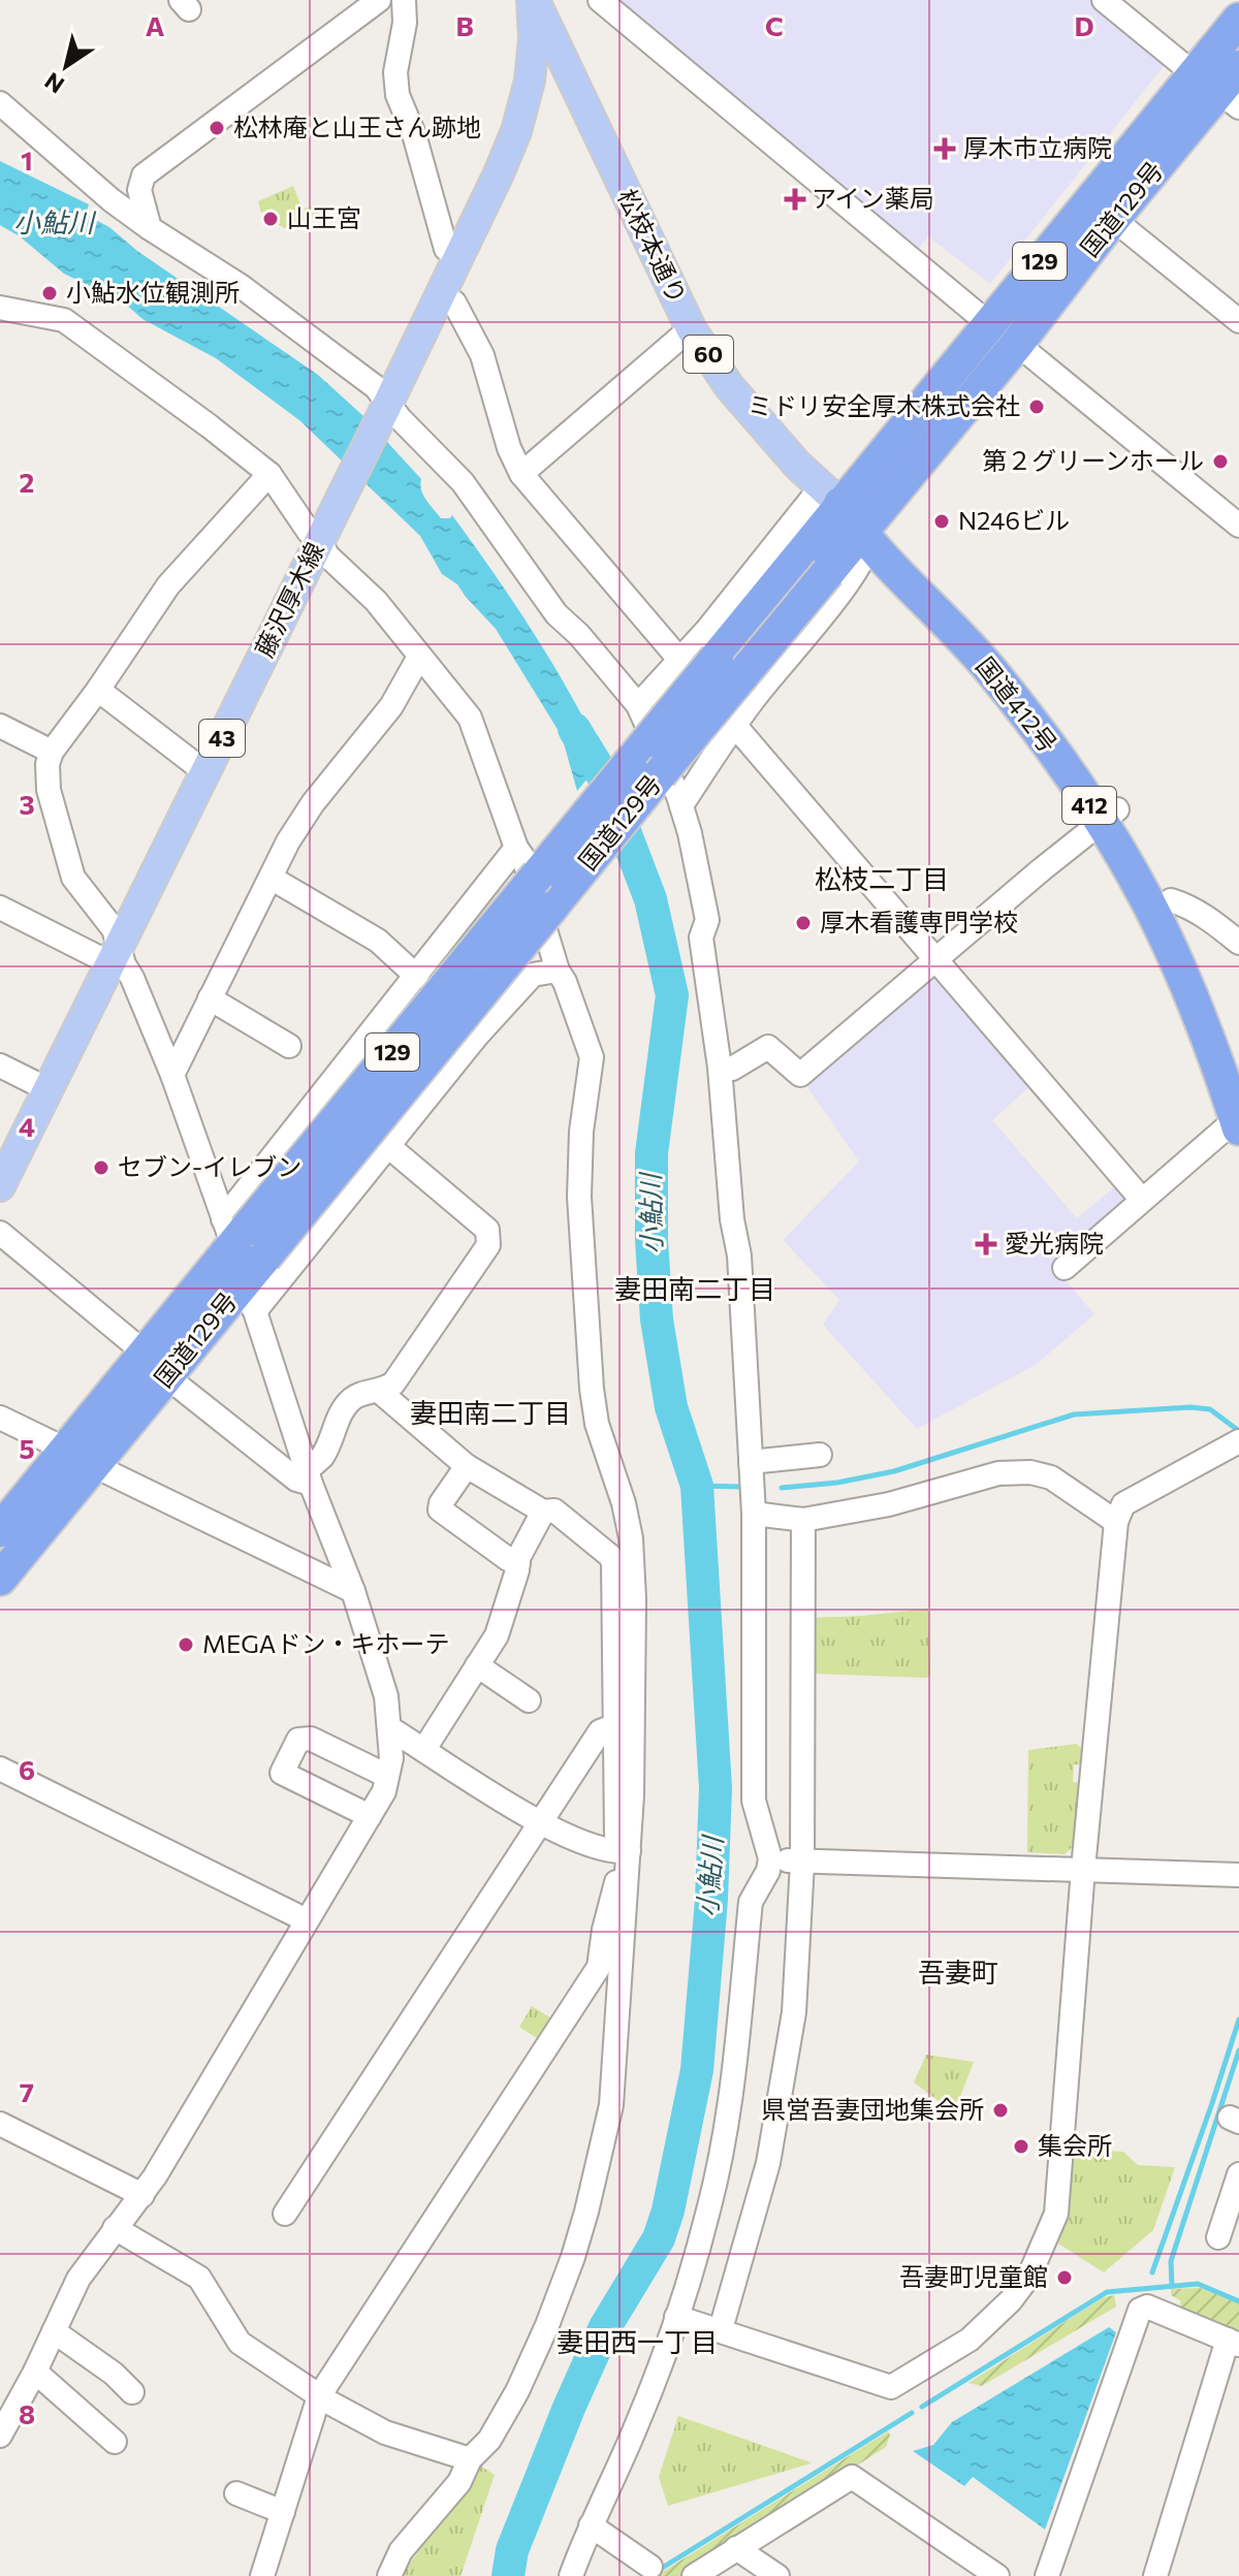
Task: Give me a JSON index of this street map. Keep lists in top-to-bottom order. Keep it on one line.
{"streets":{"highway":["国道129号","129","国道412号","412"],"main road":["松枝本通り","60","藤沢厚木線","43"]},"crossings":[["国道129号","松枝本通り"],["国道129号","国道412号"],["国道129号","412"],["松枝本通り","藤沢厚木線"],["松枝本通り","412"],["国道412号","412"]],"districts":["松枝二丁目","妻田南二丁目","妻田南二丁目","吾妻町","妻田西一丁目"],"water":["小鮎川"],"places":{"other":["松林庵と山王さん跡地","山王宮","小鮎水位観測所","ミドリ安全厚木株式会社","第２グリーンホール","N246ビル","厚木看護専門学校","セブン-イレブン","MEGAドン・キホーテ","県営吾妻団地集会所","集会所","吾妻町児童館"],"health":["厚木市立病院","アイン薬局","愛光病院"]},"north":"bottom left","grid":{"columns":["A","B","C","D"],"rows":["1","2","3","4","5","6","7","8"]}}
